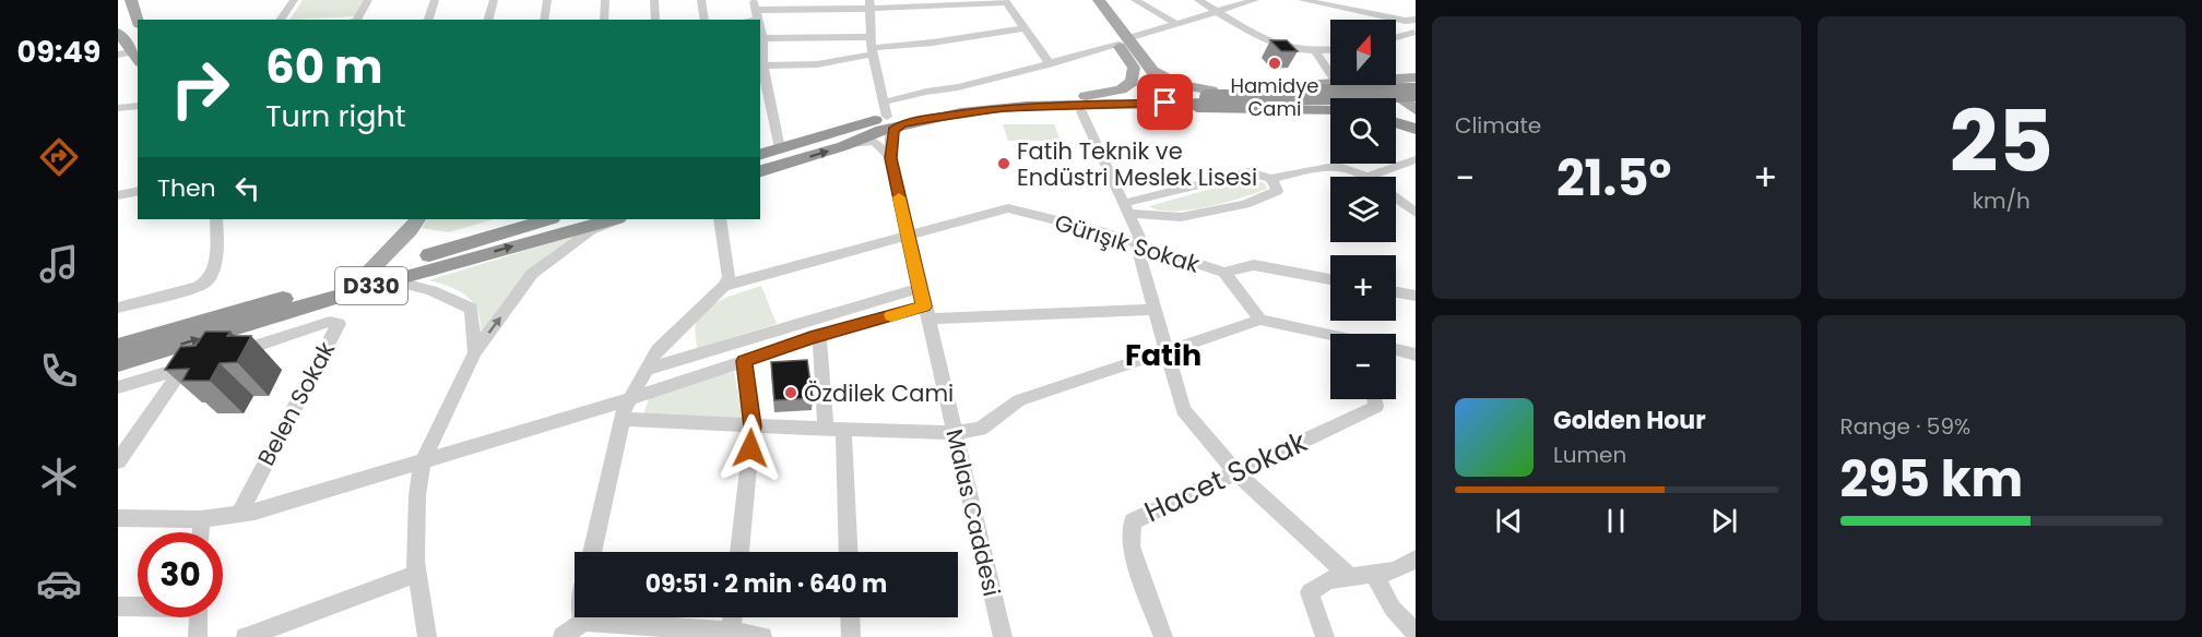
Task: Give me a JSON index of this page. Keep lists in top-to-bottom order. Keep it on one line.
{"streets":{"highway":["D330"],"street":["Gürışık Sokak","Belen Sokak","Hacet Sokak","Malas Caddesi"]},"crossings":[["Gürışık Sokak","Malas Caddesi"]],"districts":["Fatih"],"places":["Hamidye Cami","Fatih Teknik ve Endüstri Meslek Lisesi","Özdilek Cami"],"north":"top","page":{"tabs":"09:49","tile":["Climate",["25","km/h"],["Range · 59%","295 km"]],"map_buttons":["+","−"],"turn":["60 m","Turn right"],"heat":["−","21.5°","+"],"then":"Then","song":["Golden Hour","Lumen"],"limit":"30","trip":"09:51 · 2 min · 640 m"}}
